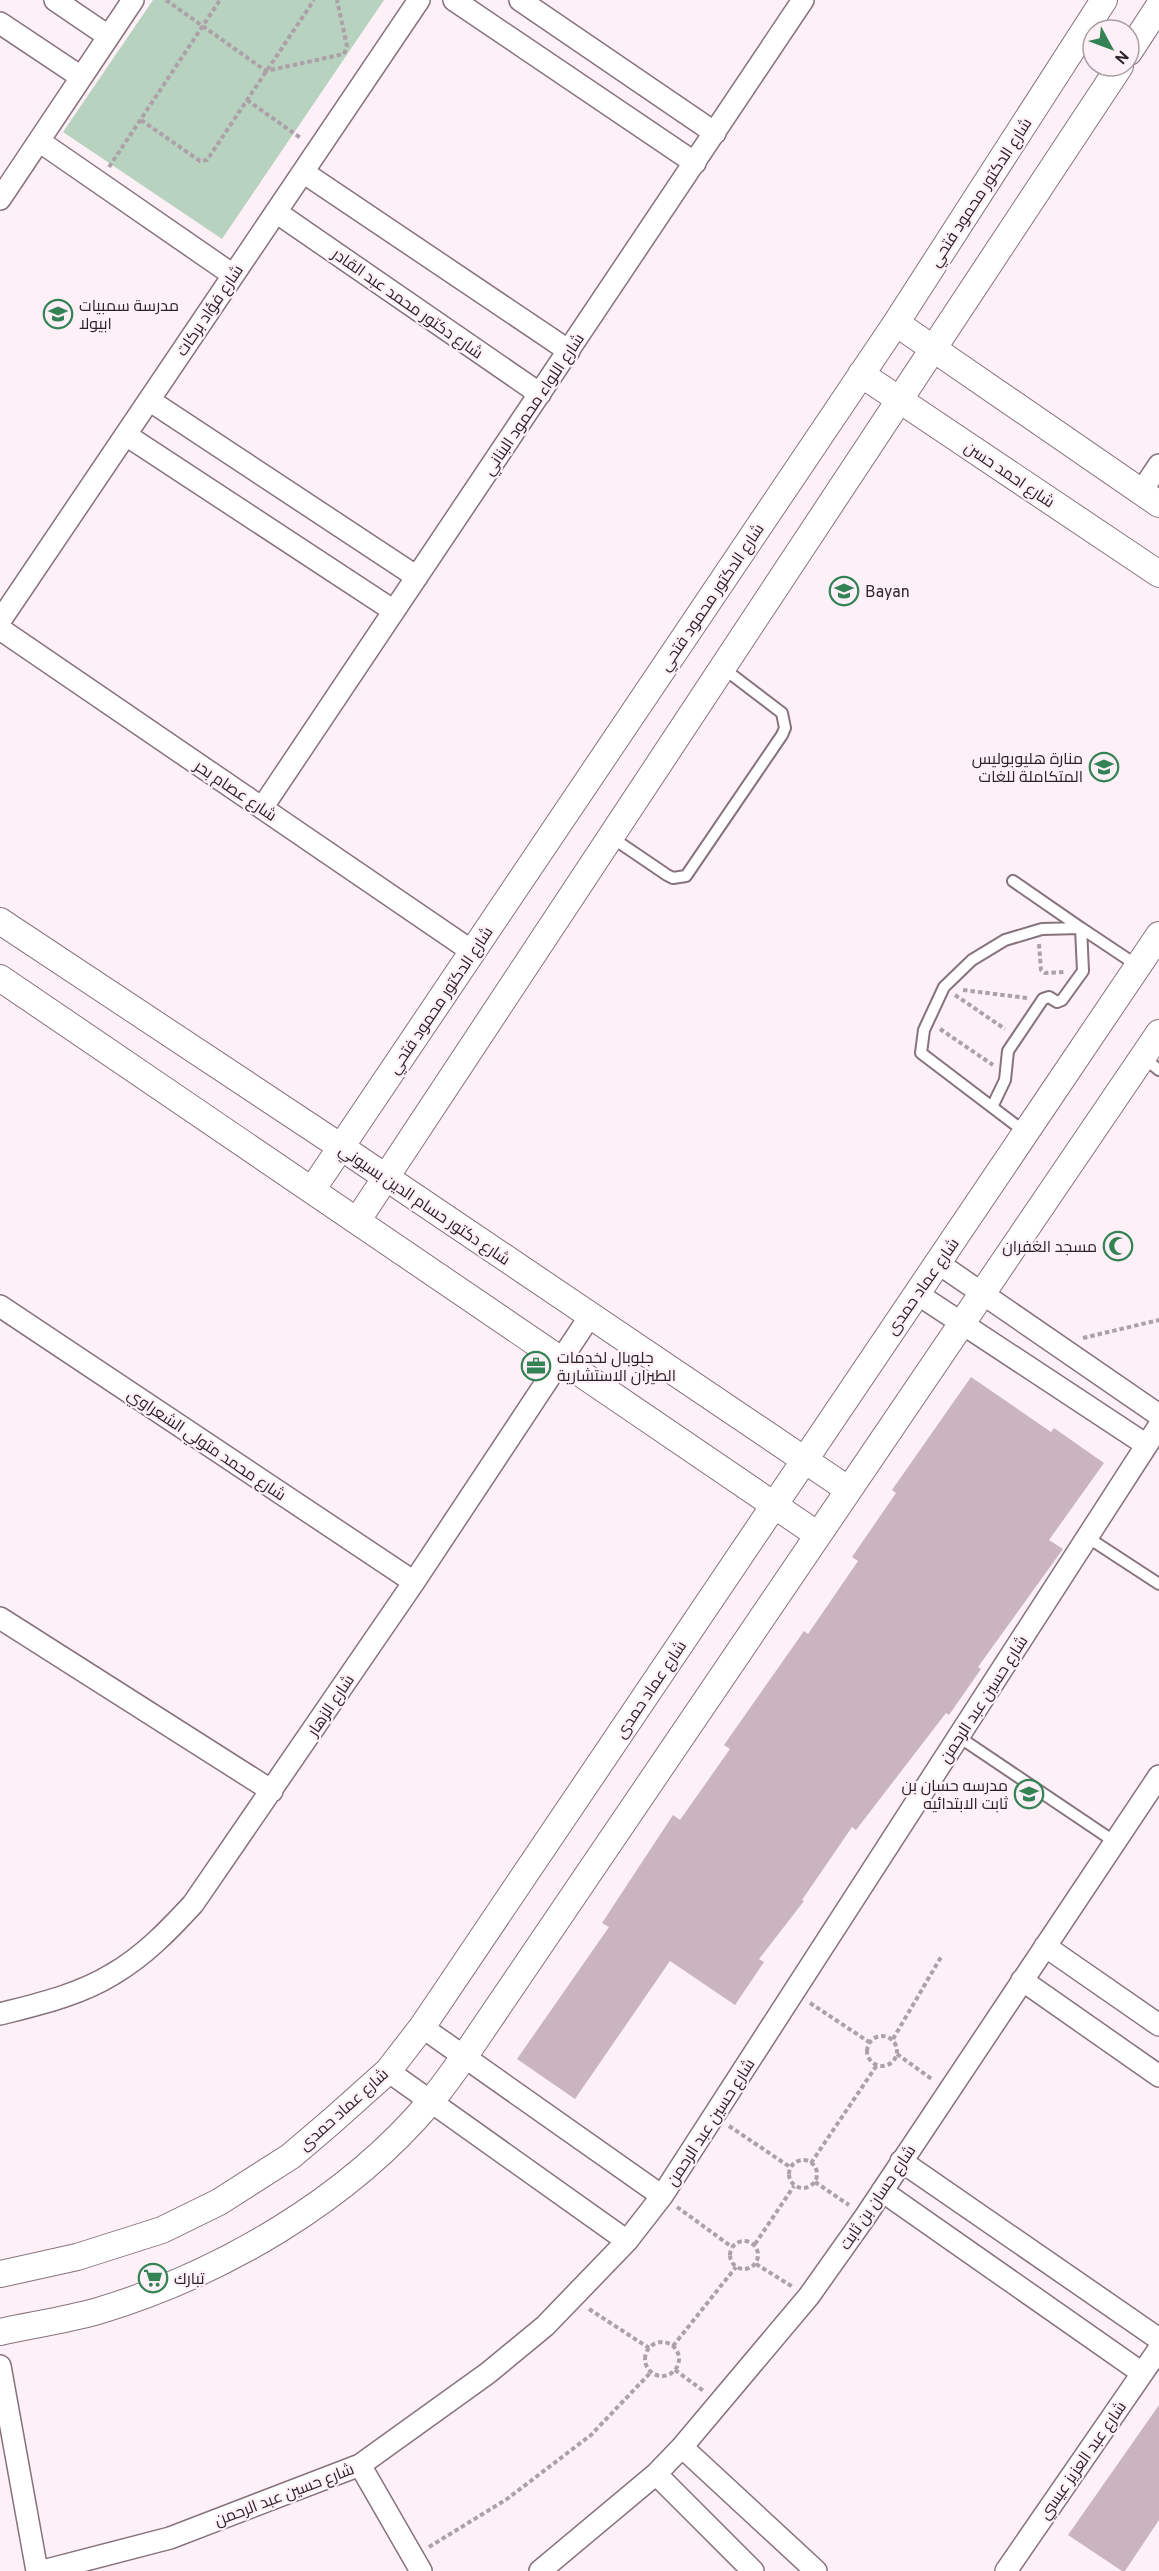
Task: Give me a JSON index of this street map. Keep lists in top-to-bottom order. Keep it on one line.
{"streets":{"street":["شارع الدكتور محمود فتحي","شارع دكتور محمد عبد القادر","شارع فؤاد بركات","شارع اللواء محمود البناني","شارع احمد حسن","شارع عصام بحر","شارع دكتور حسام الدين بسيوني","شارع عماد حمدى","شارع محمد متولي الشعراوي","شارع حسين عبد الرحمن","شارع الزهار","شارع حسان بن ثابت","شارع عبد العزيز عيسي"]},"crossings":[["شارع الدكتور محمود فتحي","شارع احمد حسن"],["شارع الدكتور محمود فتحي","شارع عصام بحر"],["شارع الدكتور محمود فتحي","شارع دكتور حسام الدين بسيوني"],["شارع دكتور محمد عبد القادر","شارع فؤاد بركات"],["شارع دكتور محمد عبد القادر","شارع اللواء محمود البناني"],["شارع اللواء محمود البناني","شارع عصام بحر"],["شارع دكتور حسام الدين بسيوني","شارع عماد حمدى"],["شارع دكتور حسام الدين بسيوني","شارع الزهار"],["شارع محمد متولي الشعراوي","شارع الزهار"]],"places":{"school or university":["مدرسة سمبيات ابيولا","Bayan","منارة هليوبوليس المتكاملة للغات","مدرسه حسان بن ثابت الابتدائيه"],"mosque":["مسجد الغفران"],"office":["جلوبال لخدمات الطيران الاستشارية"],"supermarket":["تبارك"]},"north":"bottom right"}
